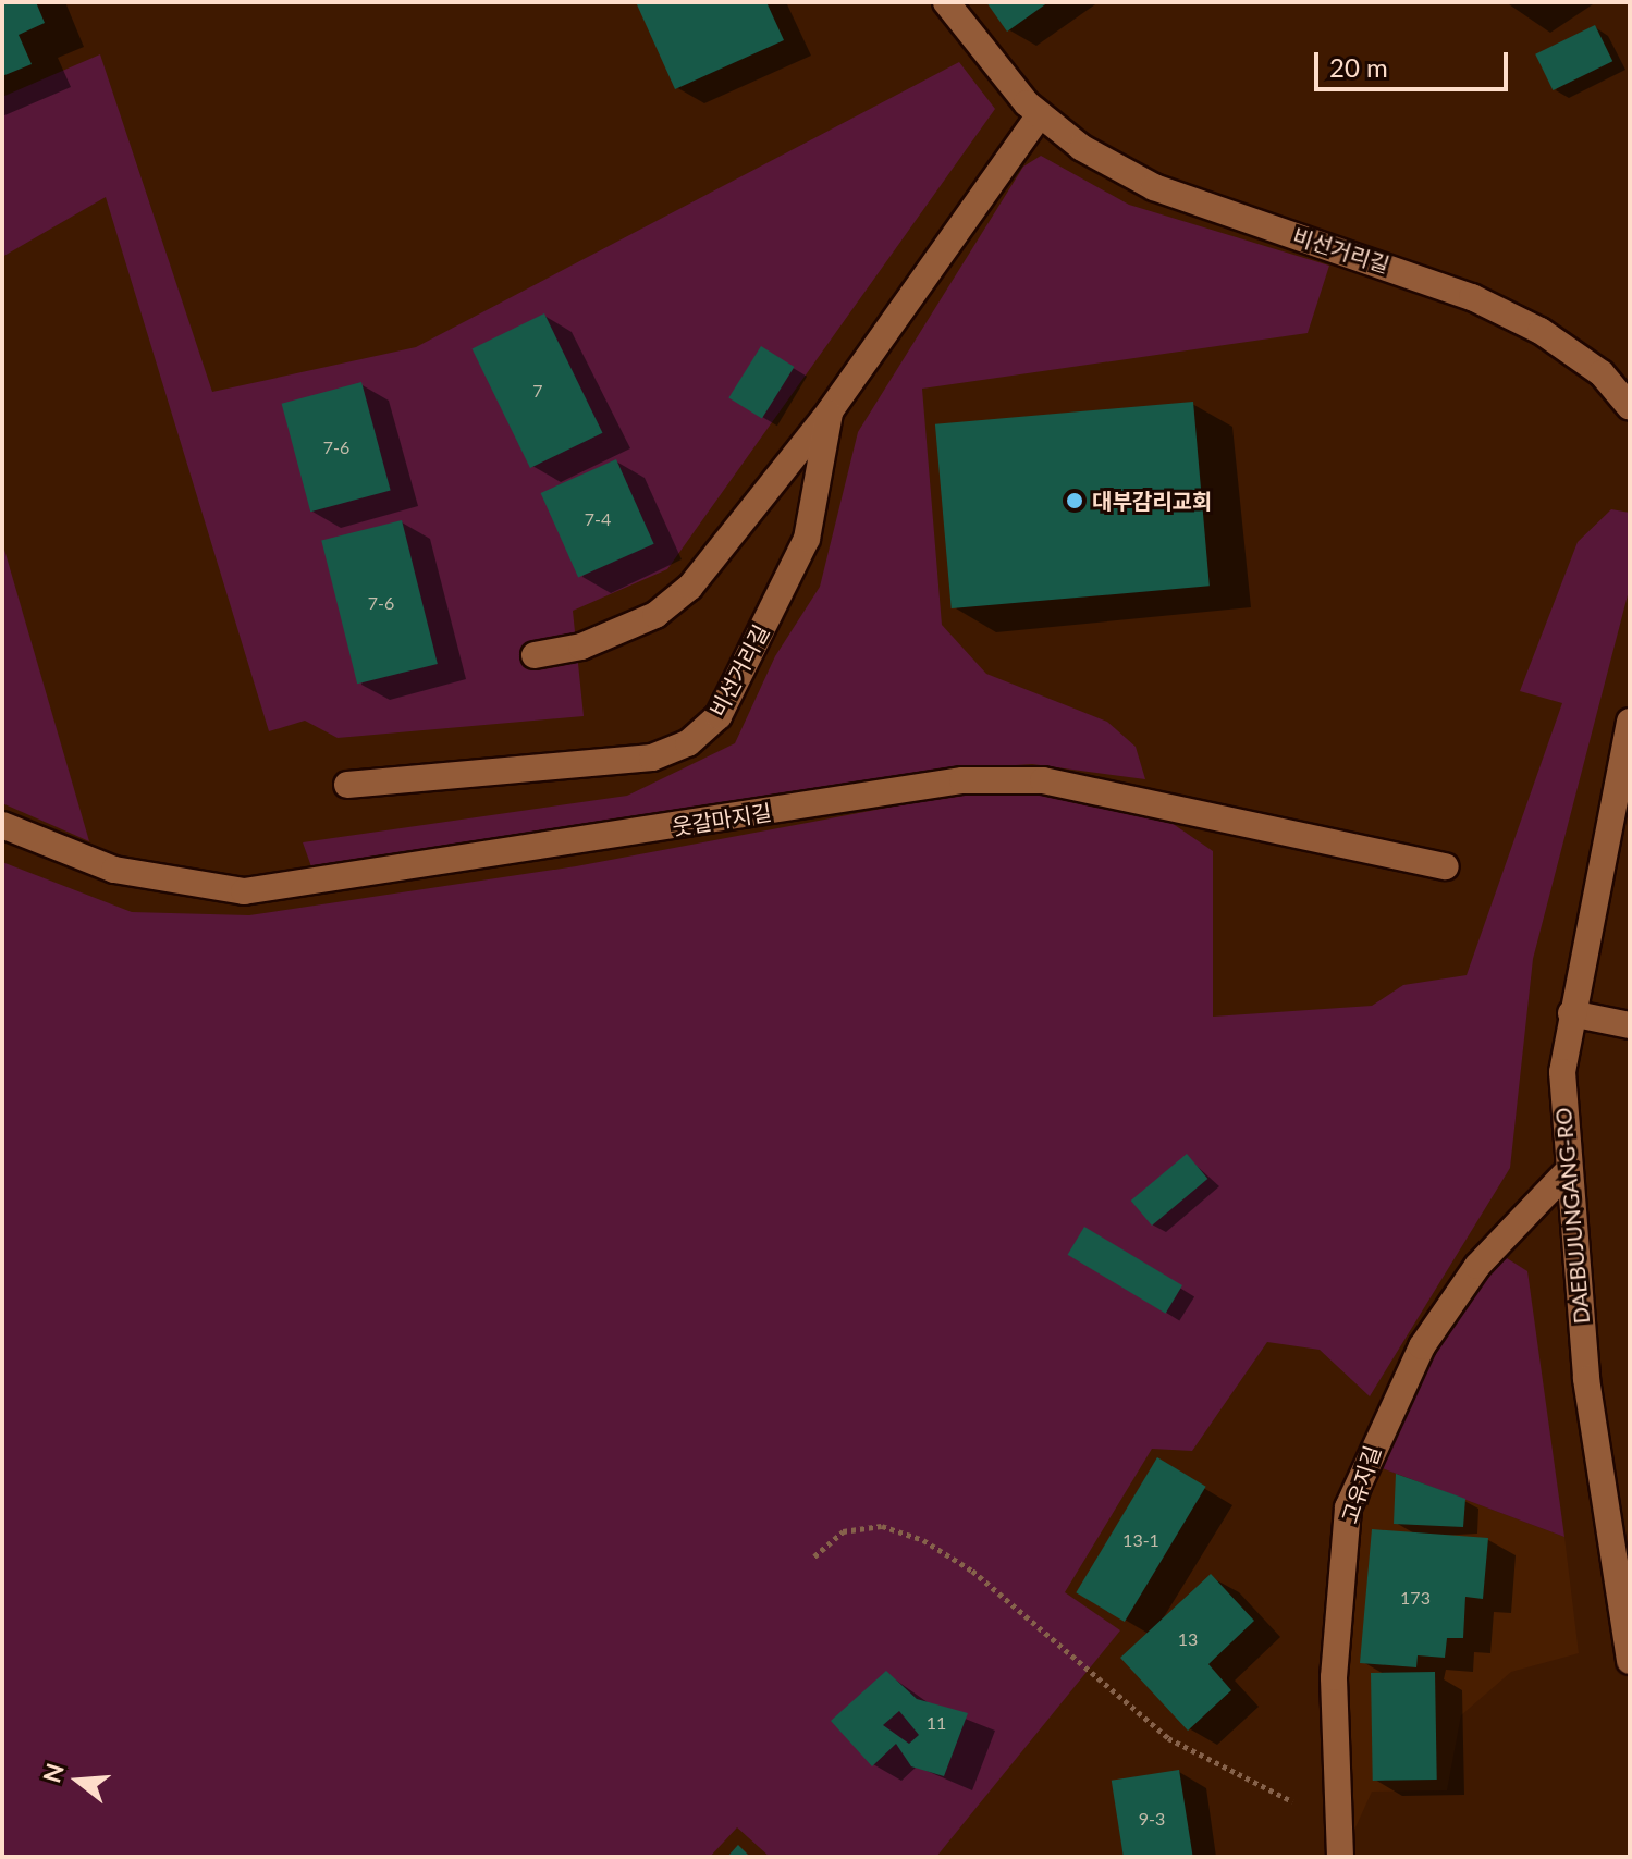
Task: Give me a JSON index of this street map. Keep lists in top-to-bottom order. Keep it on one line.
{"streets":{"street":["비선거리길","웃갈마지길","DAEBUJUNGANG-RO","고유지길"]},"crossings":[["DAEBUJUNGANG-RO","고유지길"]],"places":["대부감리교회"],"house_numbers":["7","7-6","7-4","7-6","13-1","173","13","11","9-3"],"scale_bar":"20 m","north":"left"}
